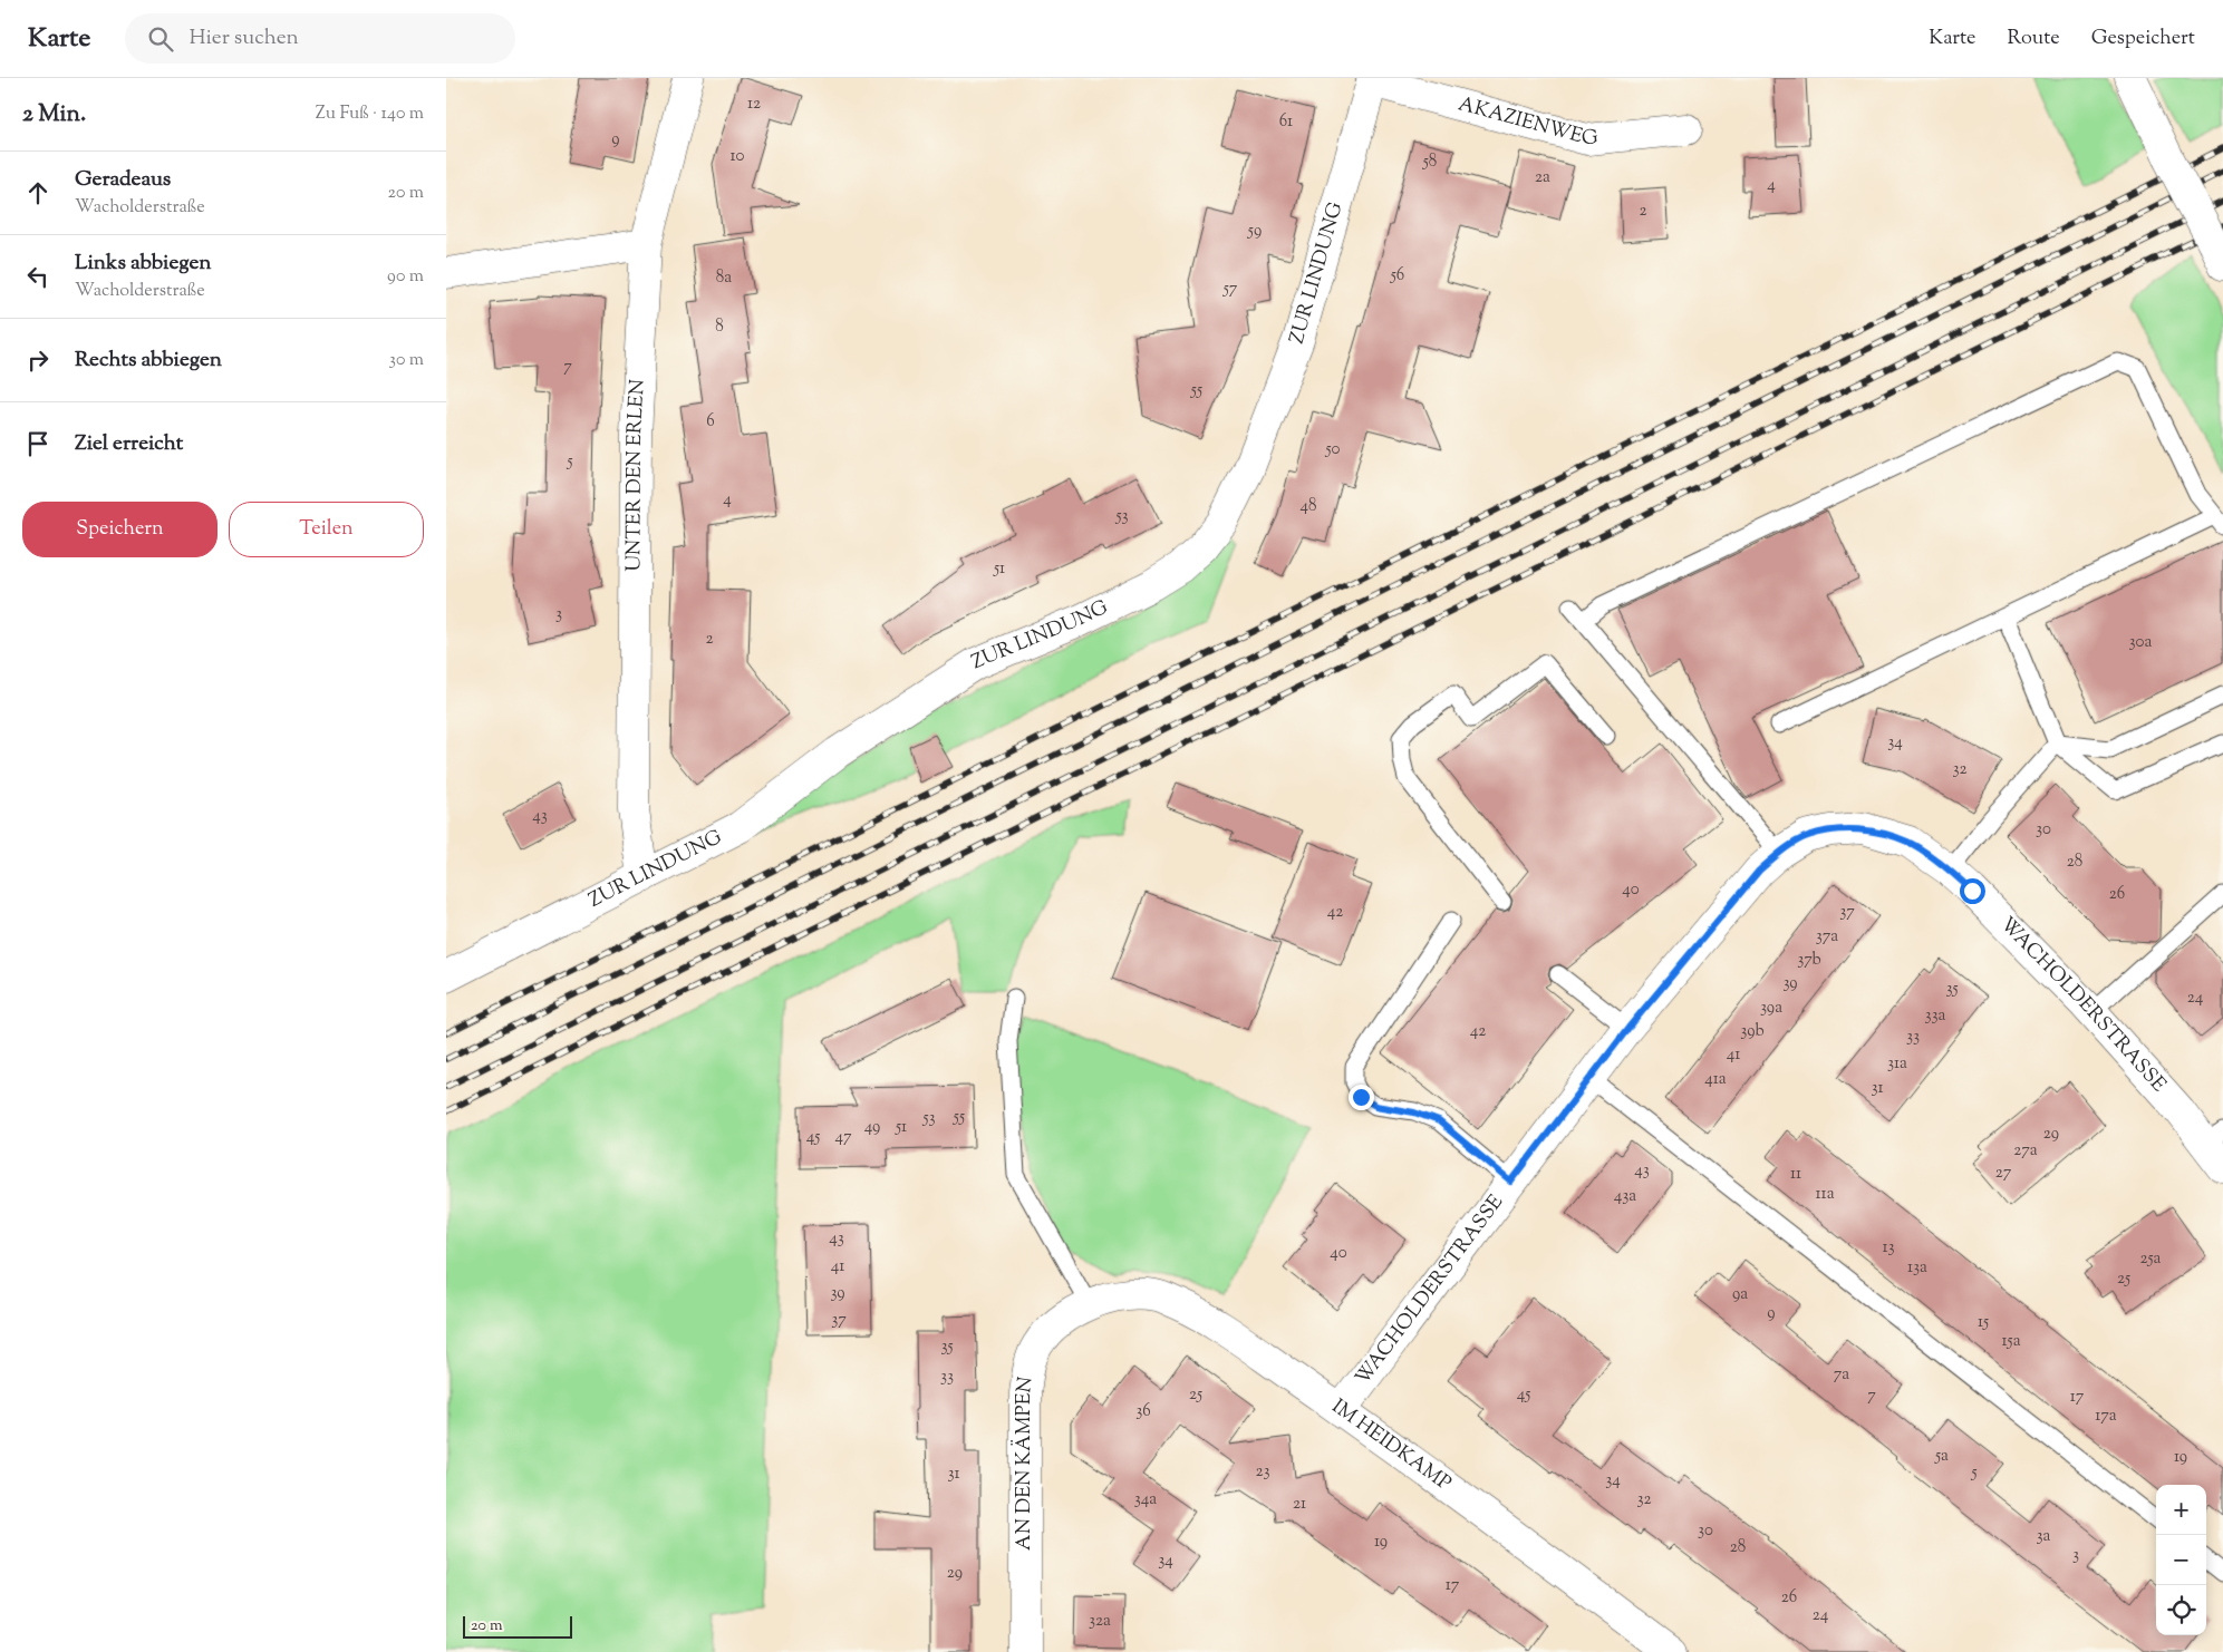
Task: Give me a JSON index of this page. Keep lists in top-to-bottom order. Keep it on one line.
{"streets":{"street":["AKAZIENWEG","ZUR LINDUNG","UNTER DEN ERLEN","WACHOLDERSTRASSE","IM HEIDKAMP","AN DEN KÄMPEN"]},"crossings":[["AKAZIENWEG","ZUR LINDUNG"],["ZUR LINDUNG","UNTER DEN ERLEN"],["WACHOLDERSTRASSE","IM HEIDKAMP"],["IM HEIDKAMP","AN DEN KÄMPEN"]],"house_numbers":["12","61","9","10","58","2a","4","2","59","56","8a","57","8","7","55","6","50","5","4","48","53","51","3","2","30a","34","32","43","30","28","40","26","42","37","37a","37b","39","35","24","39a","33a","42","39b","33","41","31a","41a","31","55","53","49","51","29","45","47","27a","43","27","11","11a","43a","43","13","40","25a","41","13a","25","39","9a","9","37","15","15a","35","7a","33","25","45","7","17","36","17a","5a","19","23","5","31","34","34a","32","21","30","3a","19","28","3","34","29","17","26","24","32a"],"scale_bar":"20 m","page":{"header":"Karte","search":"Hier suchen","nav":["Karte","Route","Gespeichert"],"heading":["2 Min.","Zu Fuß · 140 m"],"list":[["Geradeaus","Wacholderstraße","20 m"],["Links abbiegen","Wacholderstraße","90 m"],["Rechts abbiegen","30 m"],"Ziel erreicht"],"buttons":["Speichern","Teilen"],"map_buttons":["+","−"],"scale":"20 m"}}
